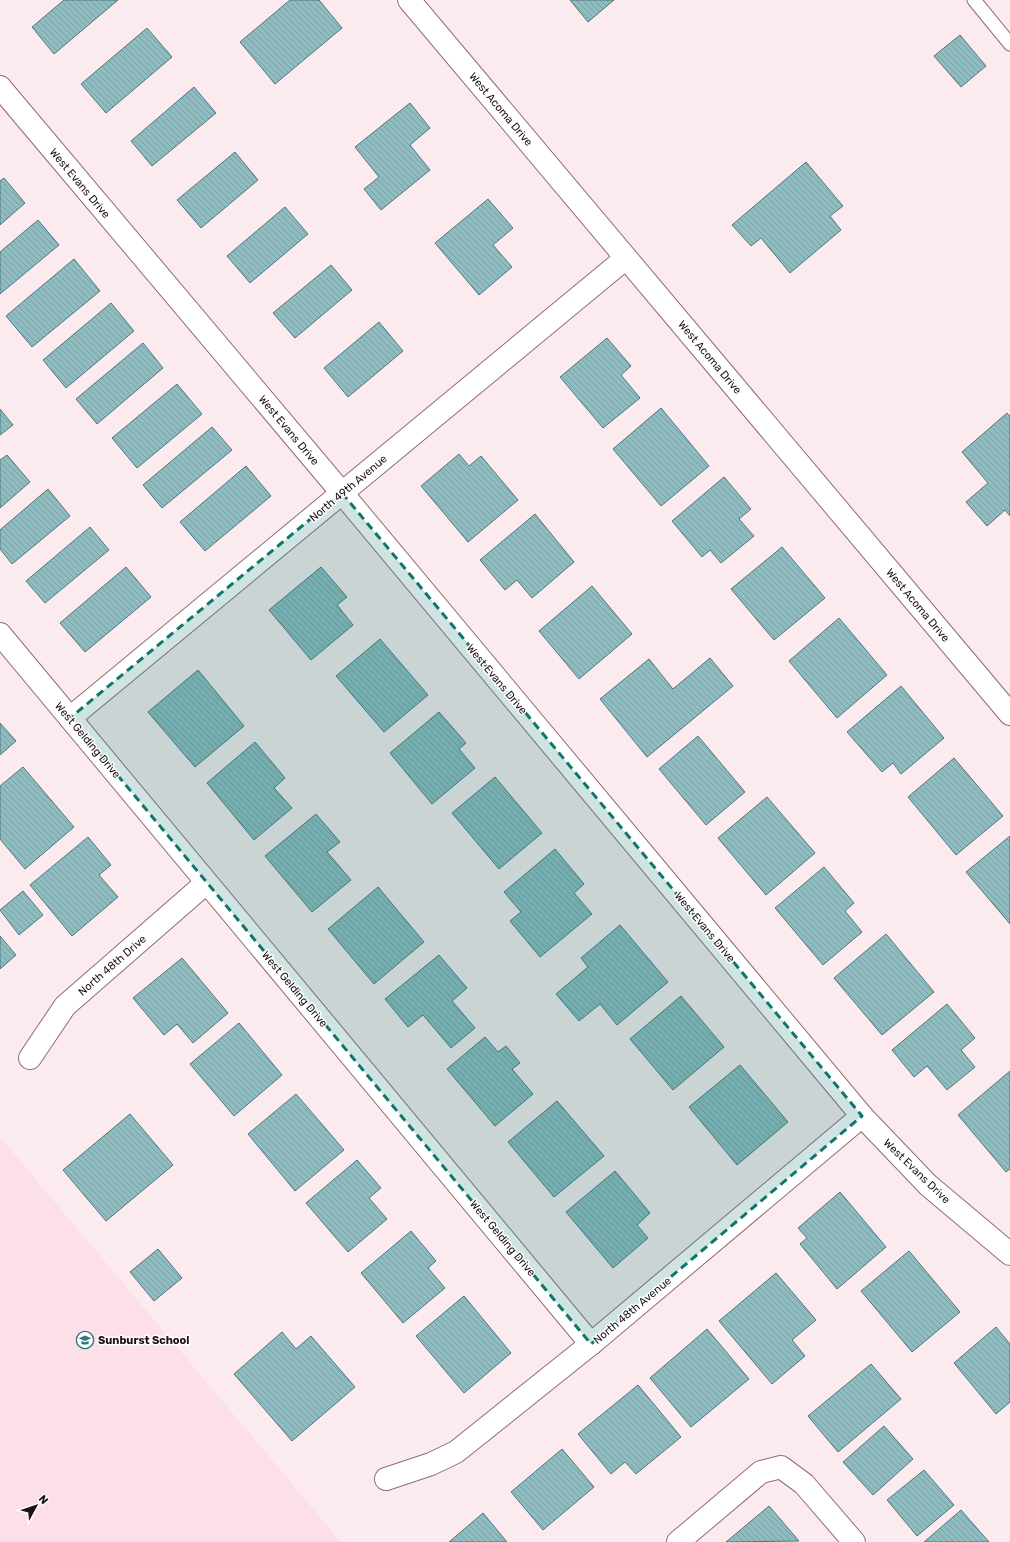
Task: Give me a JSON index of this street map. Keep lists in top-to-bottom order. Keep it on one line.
{"streets":{"street":["West Acoma Drive","West Evans Drive","North 49th Avenue","West Gelding Drive","North 48th Drive","North 48th Avenue"]},"crossings":[["West Acoma Drive","North 49th Avenue"],["West Evans Drive","North 49th Avenue"],["West Evans Drive","North 48th Avenue"],["North 49th Avenue","West Gelding Drive"],["West Gelding Drive","North 48th Drive"],["West Gelding Drive","North 48th Avenue"]],"places":{"school or university":["Sunburst School"]},"north":"top right"}
